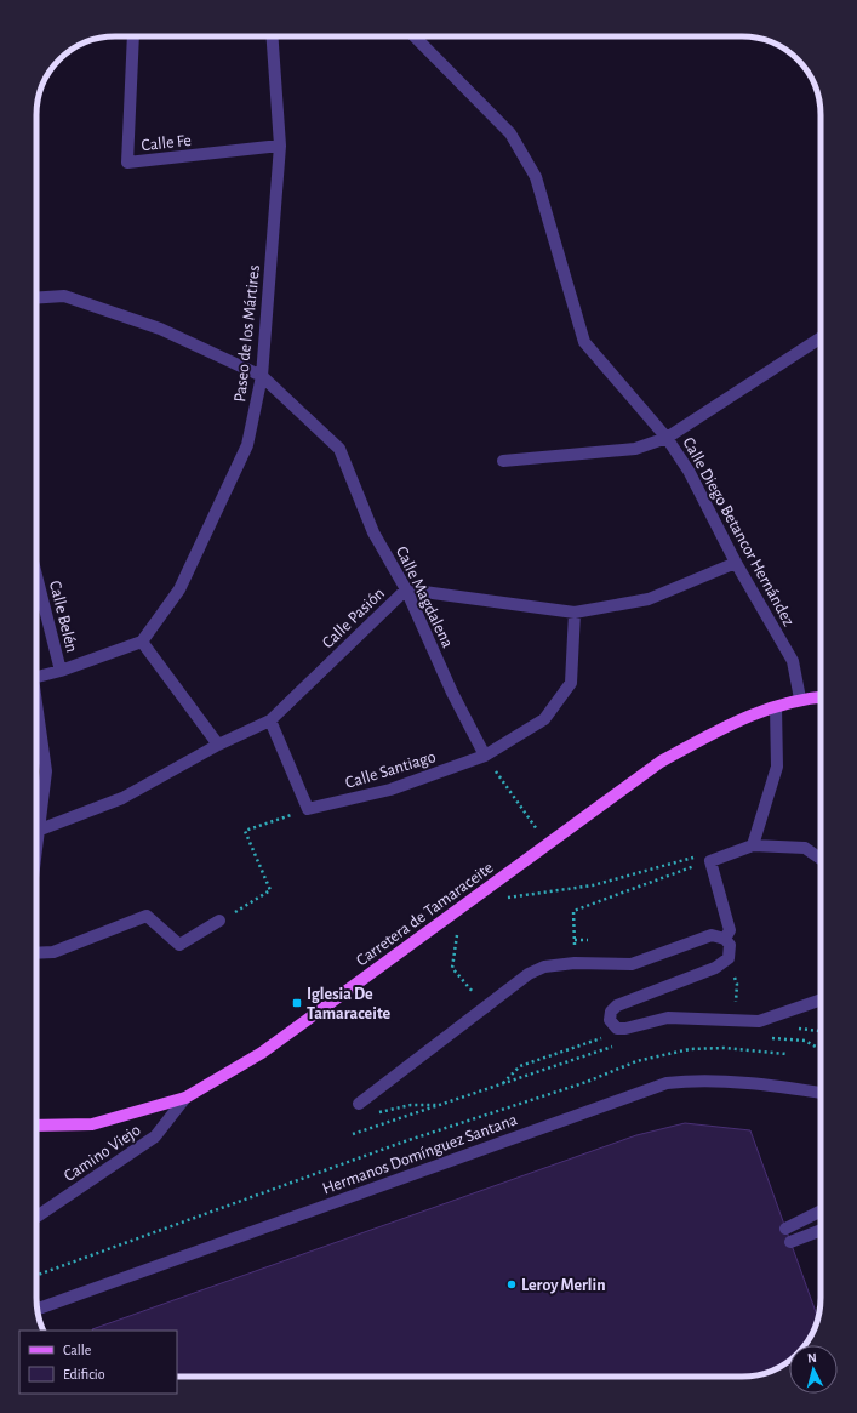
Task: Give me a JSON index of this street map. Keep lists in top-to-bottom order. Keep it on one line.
{"streets":{"main road":["Carretera de Tamaraceite"],"street":["Calle Fe","Paseo de los Mártires","Calle Diego Betancor Hernández","Calle Magdalena","Calle Belén","Calle Pasión","Calle Santiago","Camino Viejo","Hermanos Domínguez Santana"]},"crossings":[["Calle Fe","Paseo de los Mártires"],["Paseo de los Mártires","Calle Magdalena"],["Calle Diego Betancor Hernández","Calle Pasión"],["Calle Diego Betancor Hernández","Carretera de Tamaraceite"],["Calle Magdalena","Calle Pasión"],["Calle Magdalena","Calle Santiago"],["Calle Pasión","Calle Santiago"],["Carretera de Tamaraceite","Camino Viejo"]],"places":{"transit":["Iglesia De Tamaraceite"],"other":["Leroy Merlin"]},"legend":["Calle","Edificio"],"north":"top"}
